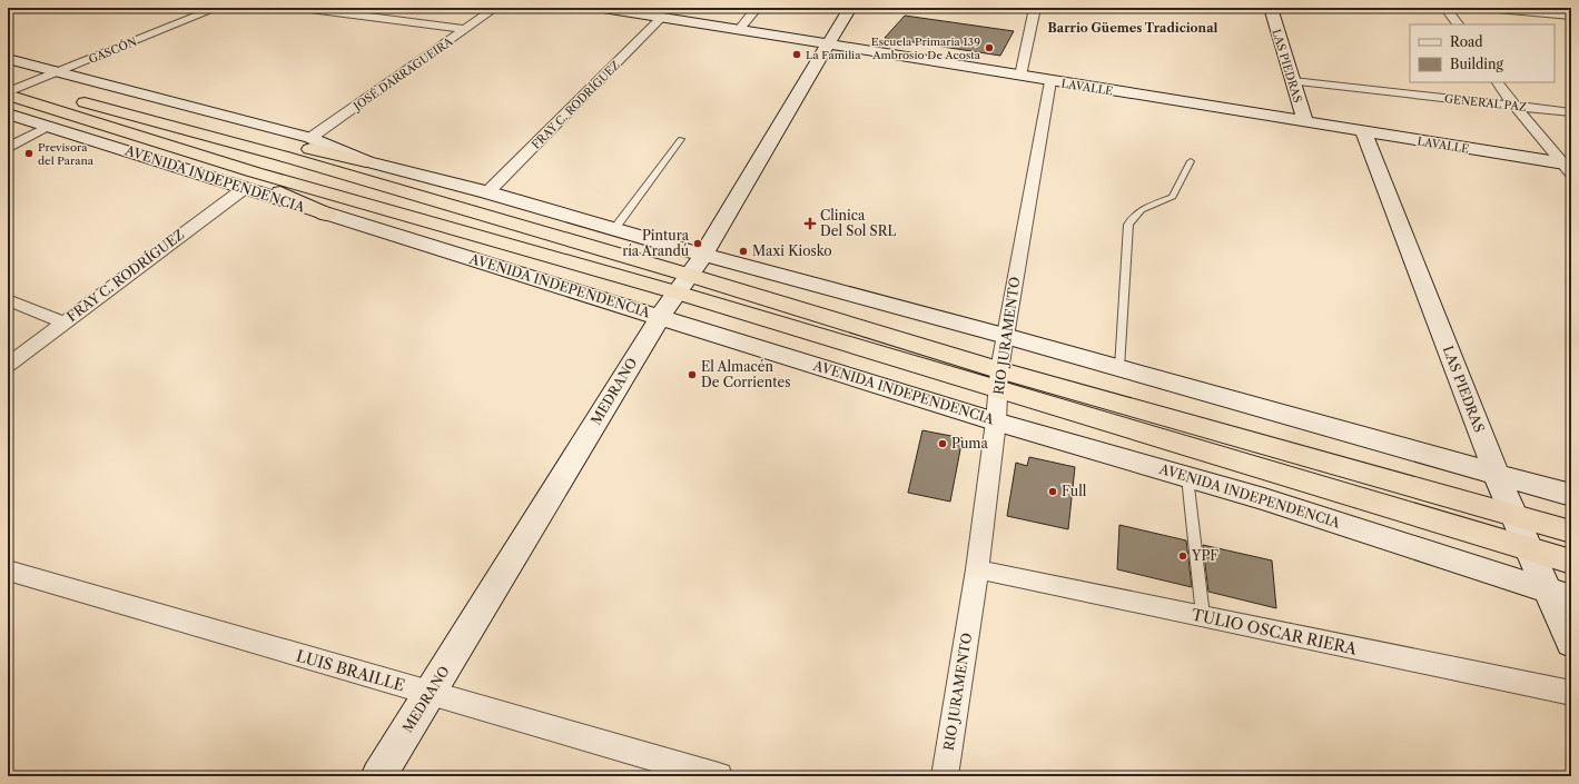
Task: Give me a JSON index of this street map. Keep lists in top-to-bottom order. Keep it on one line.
{"streets":{"highway":["AVENIDA INDEPENDENCIA"],"street":["GASCÓN","LAS PIEDRAS","JOSÉ DARRAGUEIRA","LAVALLE","GENERAL PAZ","FRAY C. RODRÍGUEZ","RIO JURAMENTO","MEDRANO","TULIO OSCAR RIERA","LUIS BRAILLE"]},"crossings":[["GASCÓN","AVENIDA INDEPENDENCIA"],["LAS PIEDRAS","LAVALLE"],["LAS PIEDRAS","GENERAL PAZ"],["LAS PIEDRAS","AVENIDA INDEPENDENCIA"],["LAVALLE","FRAY C. RODRÍGUEZ"],["LAVALLE","RIO JURAMENTO"],["LAVALLE","MEDRANO"],["FRAY C. RODRÍGUEZ","AVENIDA INDEPENDENCIA"],["AVENIDA INDEPENDENCIA","RIO JURAMENTO"],["AVENIDA INDEPENDENCIA","MEDRANO"],["RIO JURAMENTO","TULIO OSCAR RIERA"],["MEDRANO","LUIS BRAILLE"]],"districts":["Barrio Güemes Tradicional"],"places":{"other":["Escuela Primaria 139 Ambrosio De Acosta","La Familia","Previsora del Parana","Pintura ría Arandú","Maxi Kiosko","El Almacén De Corrientes","Puma","Full","YPF"],"health":["Clinica Del Sol SRL"]},"legend":["Road","Building"]}
